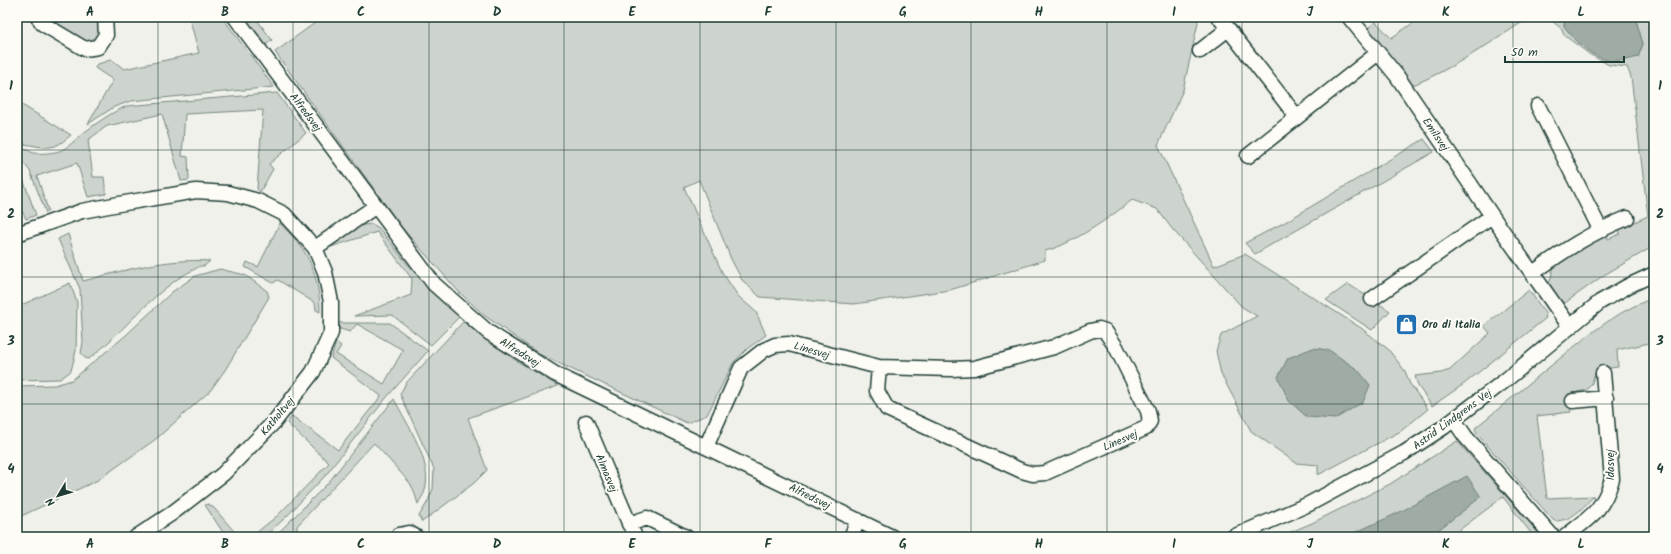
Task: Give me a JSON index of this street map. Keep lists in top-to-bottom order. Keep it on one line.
{"streets":{"street":["Alfredsvej","Emilsvej","Linesvej","Katholtvej","Astrid Lindgrens Vej","Idasvej","Almasvej"]},"crossings":[["Alfredsvej","Linesvej"],["Emilsvej","Astrid Lindgrens Vej"]],"places":{"shop":["Oro di Italia"]},"scale_bar":"50 m","north":"bottom left","grid":{"columns":["A","B","C","D","E","F","G","H","I","J","K","L"],"rows":["1","2","3","4"]}}
